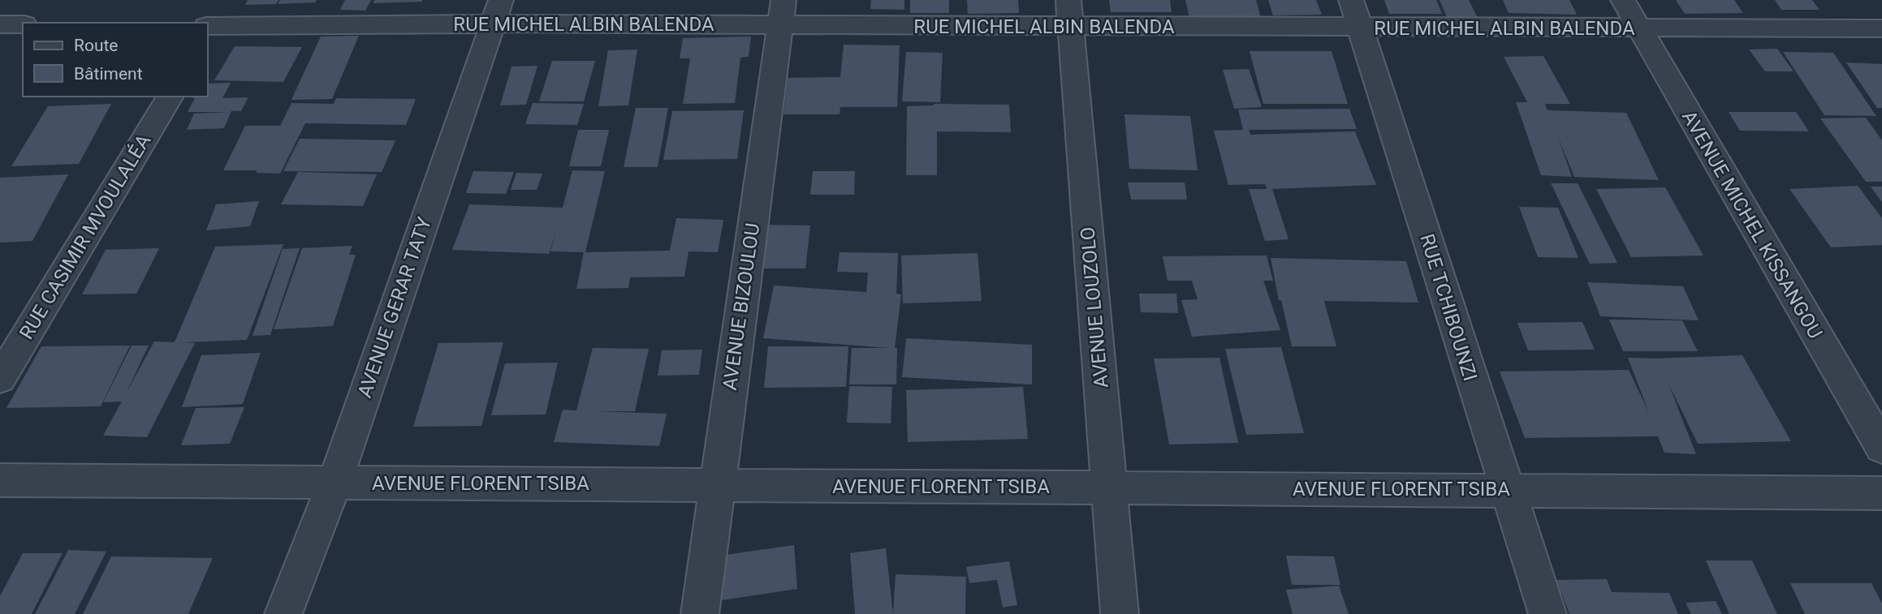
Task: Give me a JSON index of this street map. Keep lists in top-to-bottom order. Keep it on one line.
{"streets":{"street":["RUE MICHEL ALBIN BALENDA","AVENUE MICHEL KISSANGOU","RUE CASIMIR MVOULALÉA","AVENUE BIZOULOU","AVENUE GERAR TATY","AVENUE LOUZOLO","RUE TCHIBOUNZI","AVENUE FLORENT TSIBA"]},"crossings":[["RUE MICHEL ALBIN BALENDA","AVENUE MICHEL KISSANGOU"],["RUE MICHEL ALBIN BALENDA","AVENUE BIZOULOU"],["RUE MICHEL ALBIN BALENDA","AVENUE GERAR TATY"],["RUE MICHEL ALBIN BALENDA","AVENUE LOUZOLO"],["RUE MICHEL ALBIN BALENDA","RUE TCHIBOUNZI"],["AVENUE BIZOULOU","AVENUE FLORENT TSIBA"],["AVENUE GERAR TATY","AVENUE FLORENT TSIBA"],["AVENUE LOUZOLO","AVENUE FLORENT TSIBA"],["RUE TCHIBOUNZI","AVENUE FLORENT TSIBA"]],"legend":["Route","Bâtiment"]}
